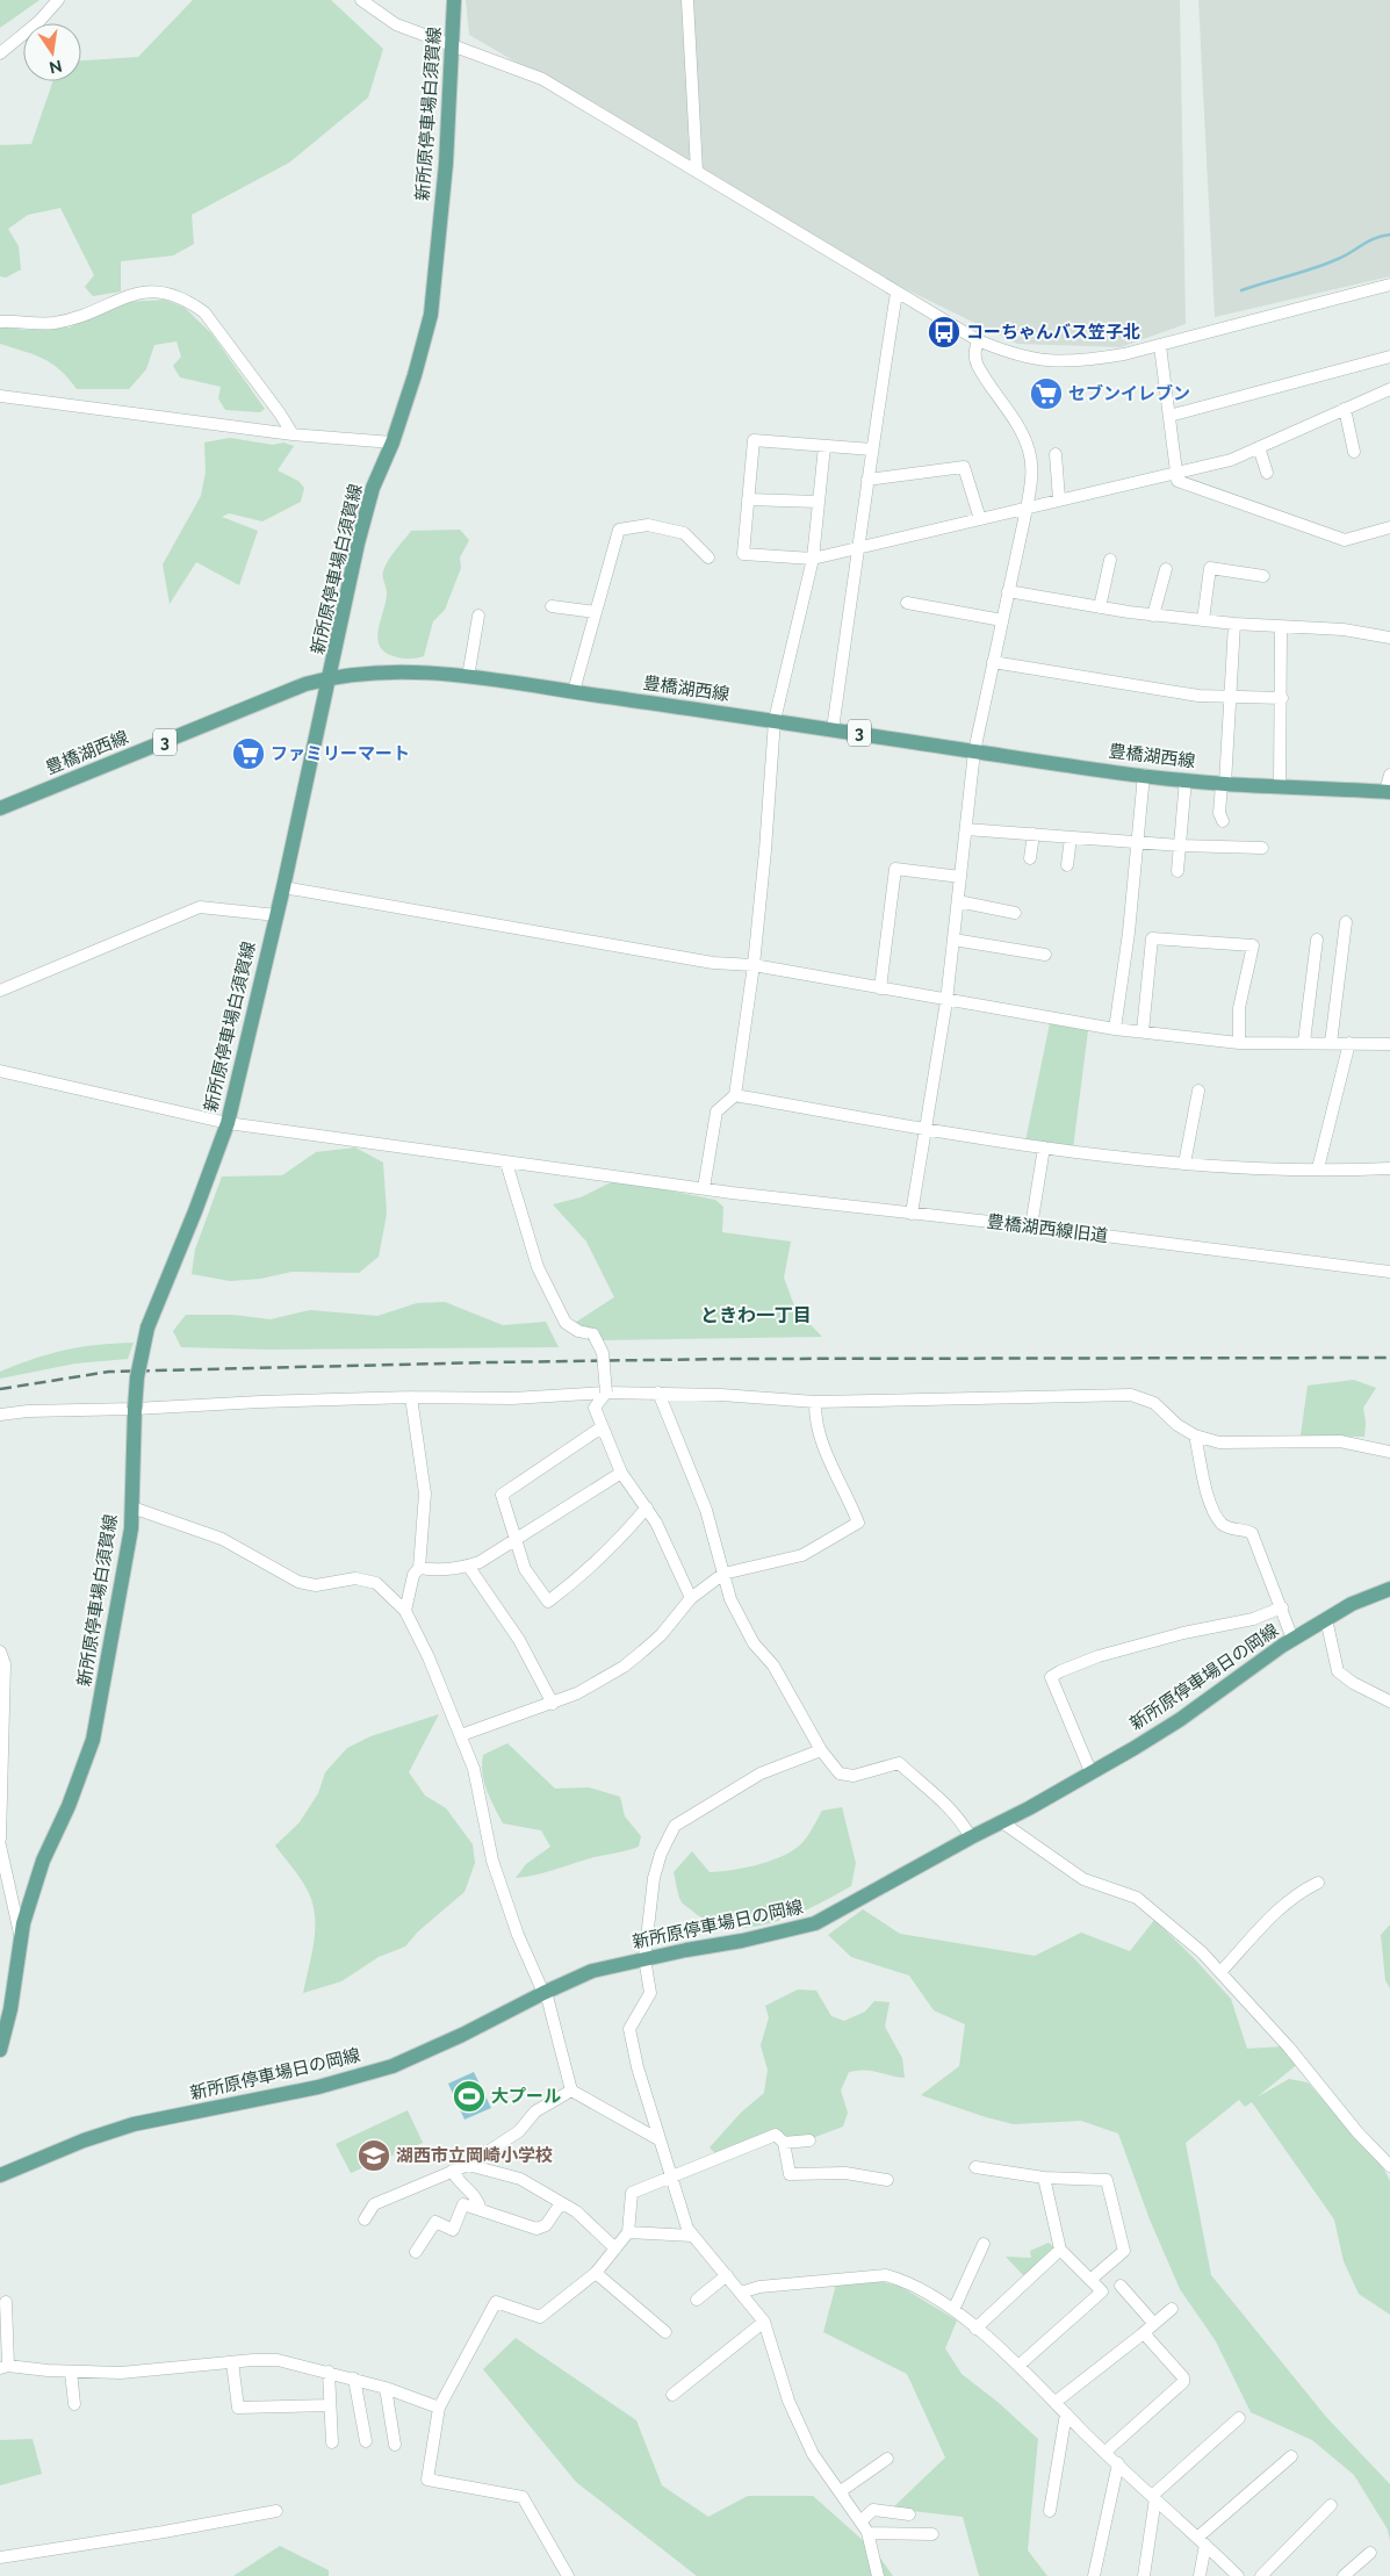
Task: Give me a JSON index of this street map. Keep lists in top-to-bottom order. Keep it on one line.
{"streets":{"main road":["新所原停車場白須賀線","豊橋湖西線","3","新所原停車場日の岡線"],"street":["豊橋湖西線旧道"]},"crossings":[["新所原停車場白須賀線","豊橋湖西線"],["新所原停車場白須賀線","豊橋湖西線旧道"]],"districts":["ときわ一丁目"],"places":{"bus stop":["コーちゃんバス笠子北"],"supermarket":["セブンイレブン","ファミリーマート"],"sports":["大プール"],"school or university":["湖西市立岡崎小学校"]},"north":"bottom"}
